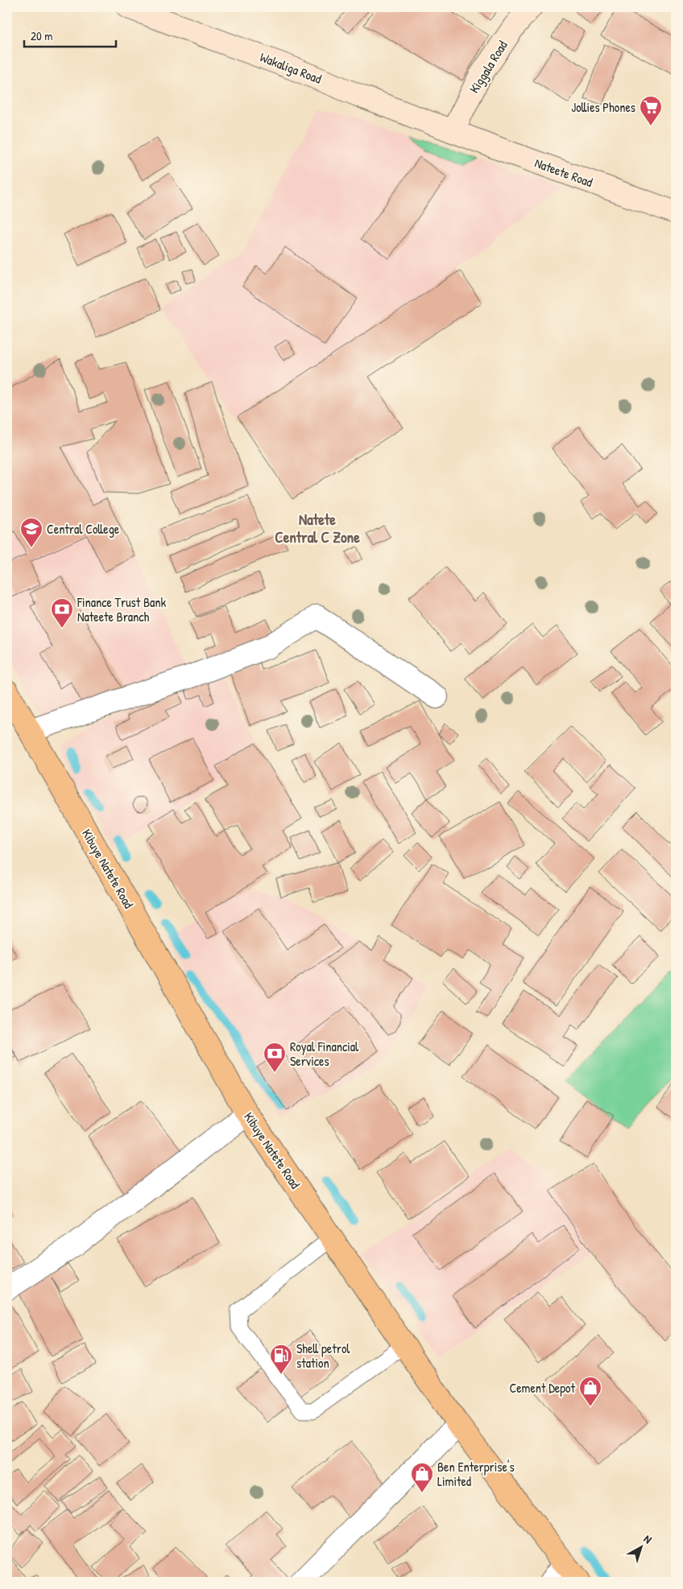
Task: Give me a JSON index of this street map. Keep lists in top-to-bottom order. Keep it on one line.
{"streets":{"main road":["Kiggala Road","Wakaliga Road","Nateete Road","Kibuye Natete Road"]},"crossings":[["Kiggala Road","Wakaliga Road"],["Kiggala Road","Nateete Road"],["Wakaliga Road","Nateete Road"]],"districts":["Natete Central C Zone"],"places":{"supermarket":["Jollies Phones"],"school or university":["Central College"],"bank":["Finance Trust Bank Nateete Branch","Royal Financial Services"],"fuel station":["Shell petrol station"],"shop":["Cement Depot","Ben Enterprise's Limited"]},"scale_bar":"20 m","north":"top right"}
